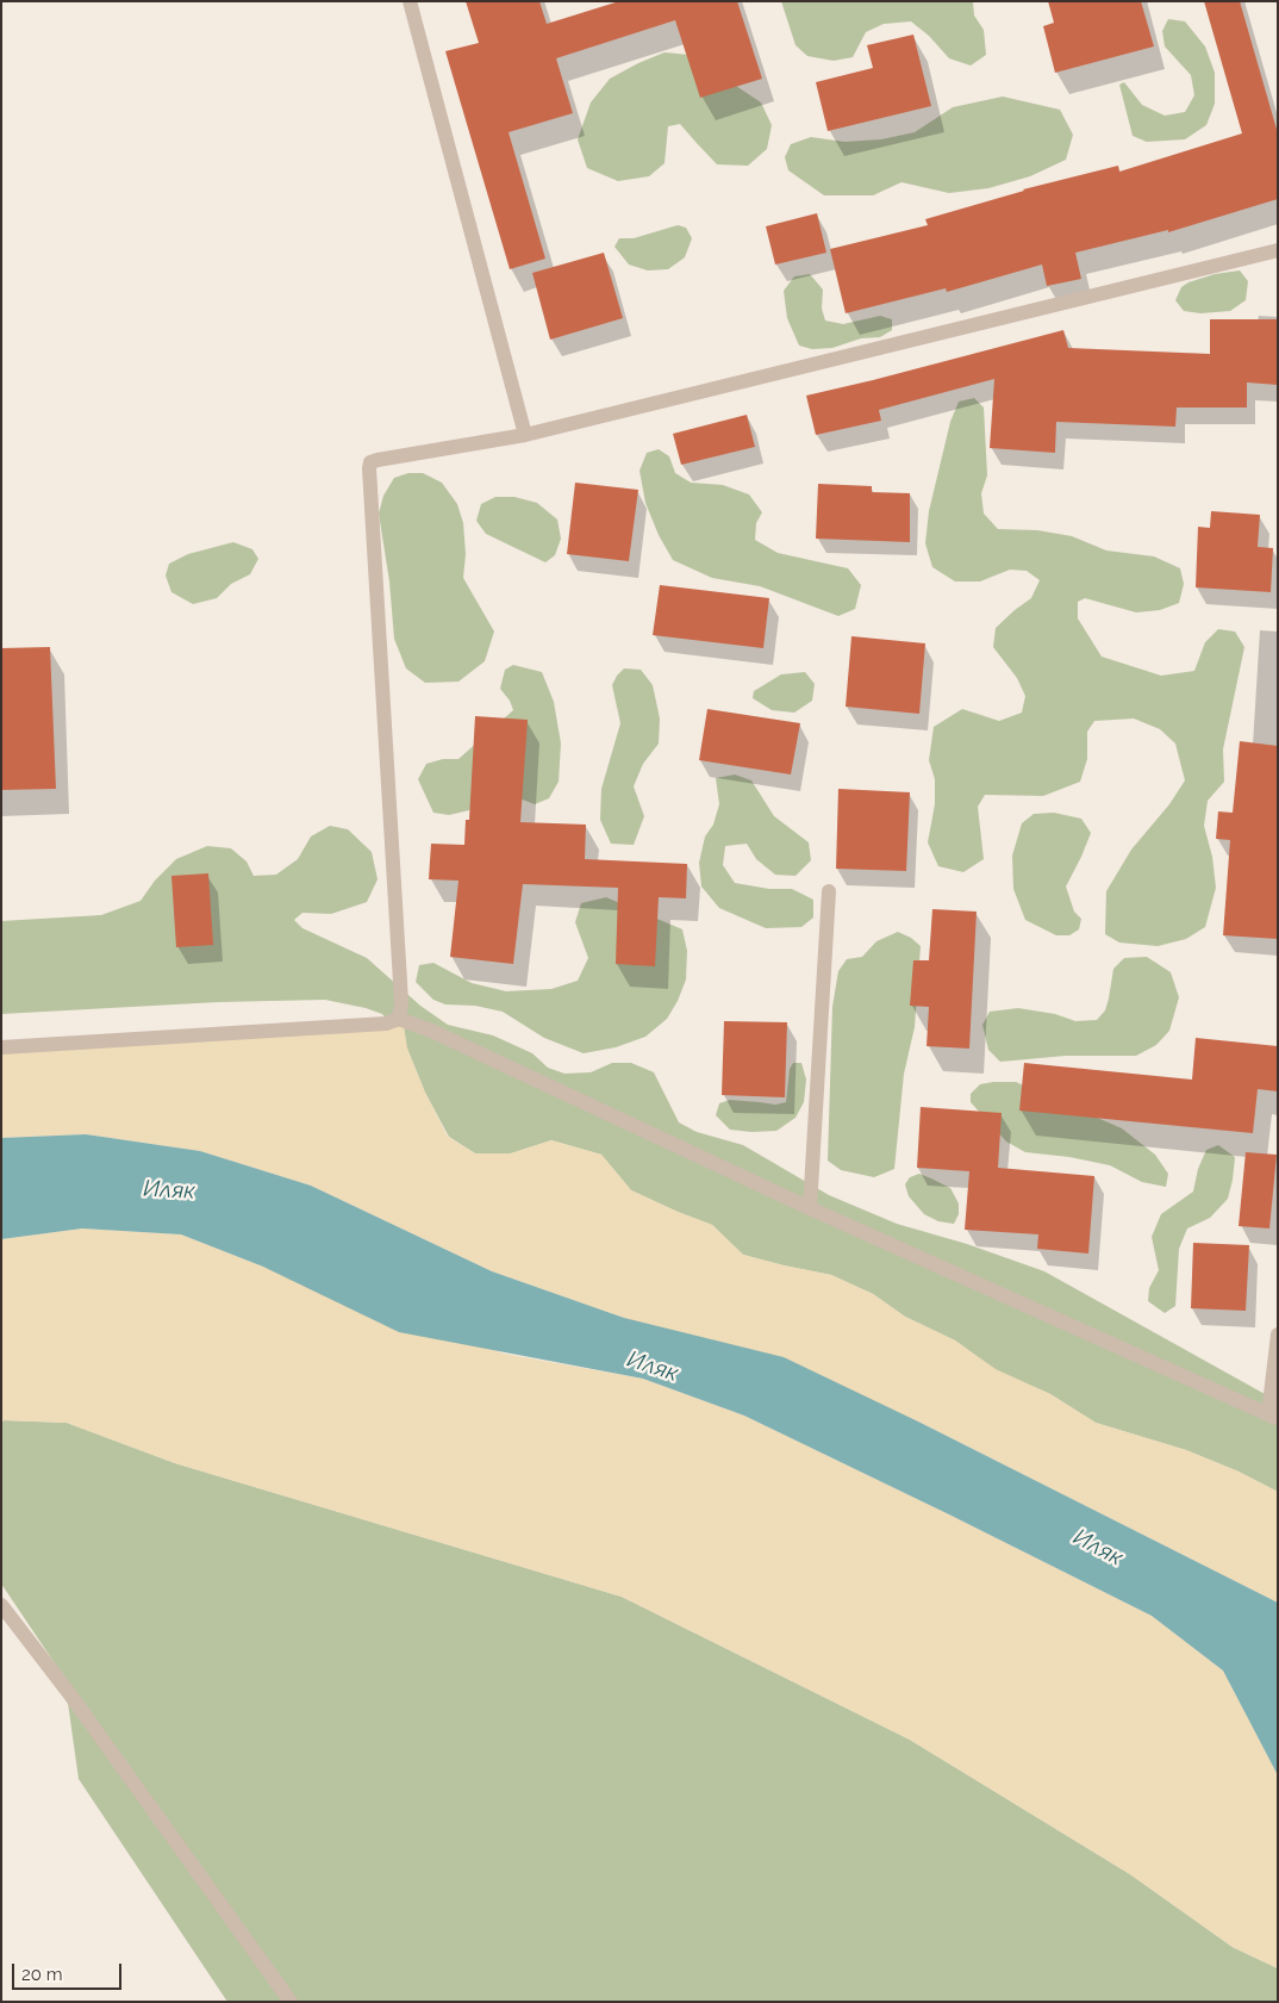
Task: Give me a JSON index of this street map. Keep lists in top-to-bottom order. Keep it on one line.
{"water":["Иляк"],"scale_bar":"20 m"}
